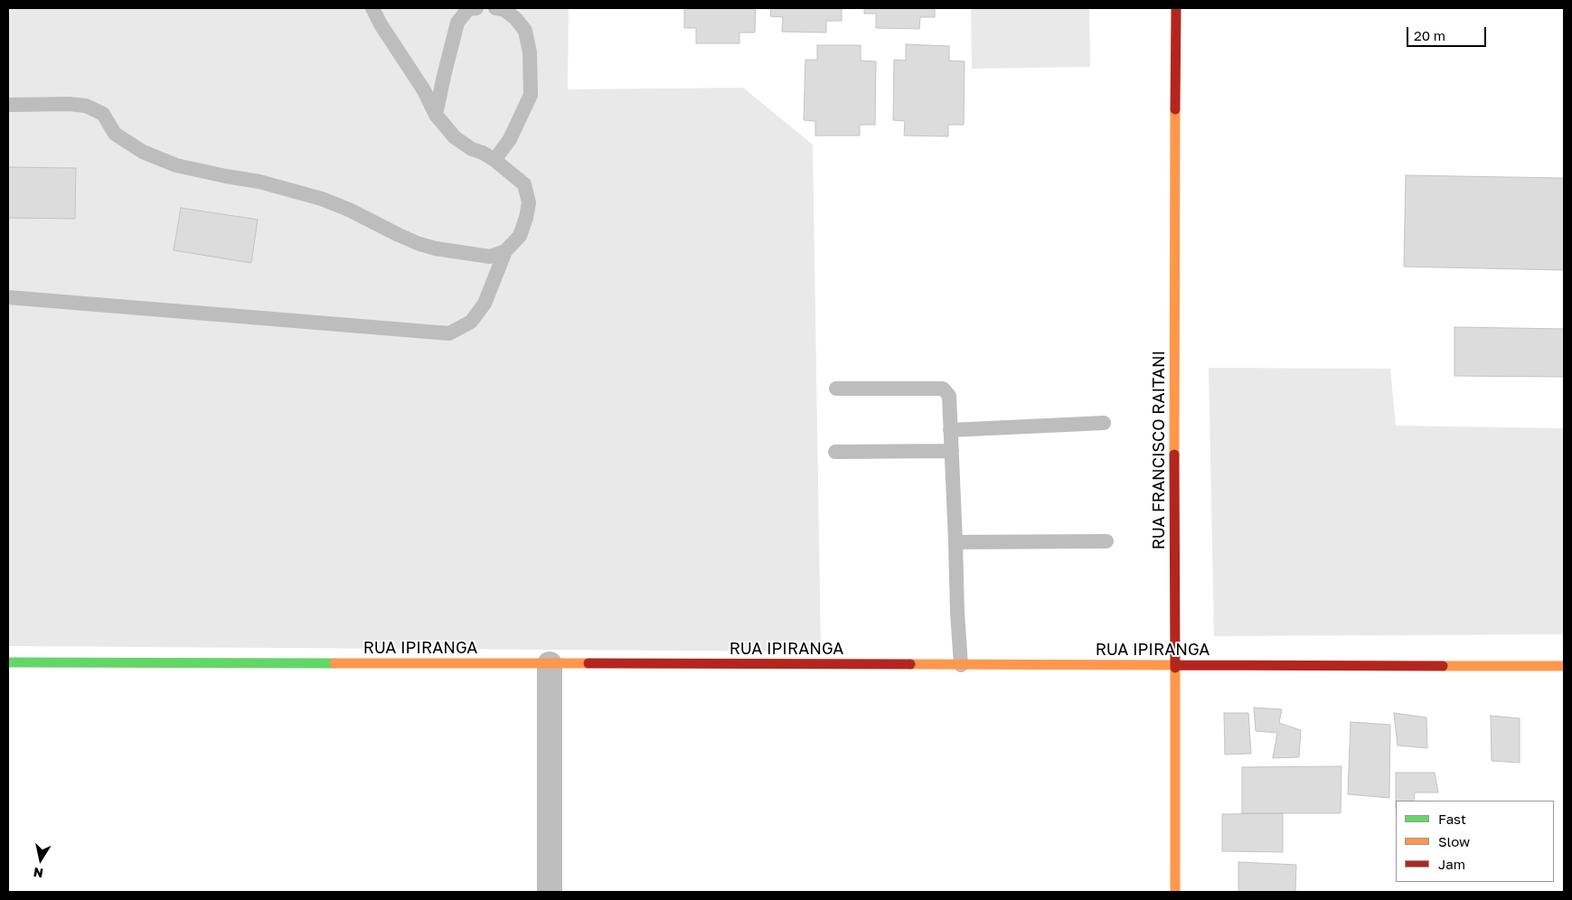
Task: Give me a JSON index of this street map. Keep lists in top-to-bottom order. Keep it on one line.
{"streets":{"main road":["RUA FRANCISCO RAITANI","RUA IPIRANGA"]},"crossings":[["RUA FRANCISCO RAITANI","RUA IPIRANGA"]],"legend":["Fast","Slow","Jam"],"scale_bar":"20 m","north":"bottom"}
